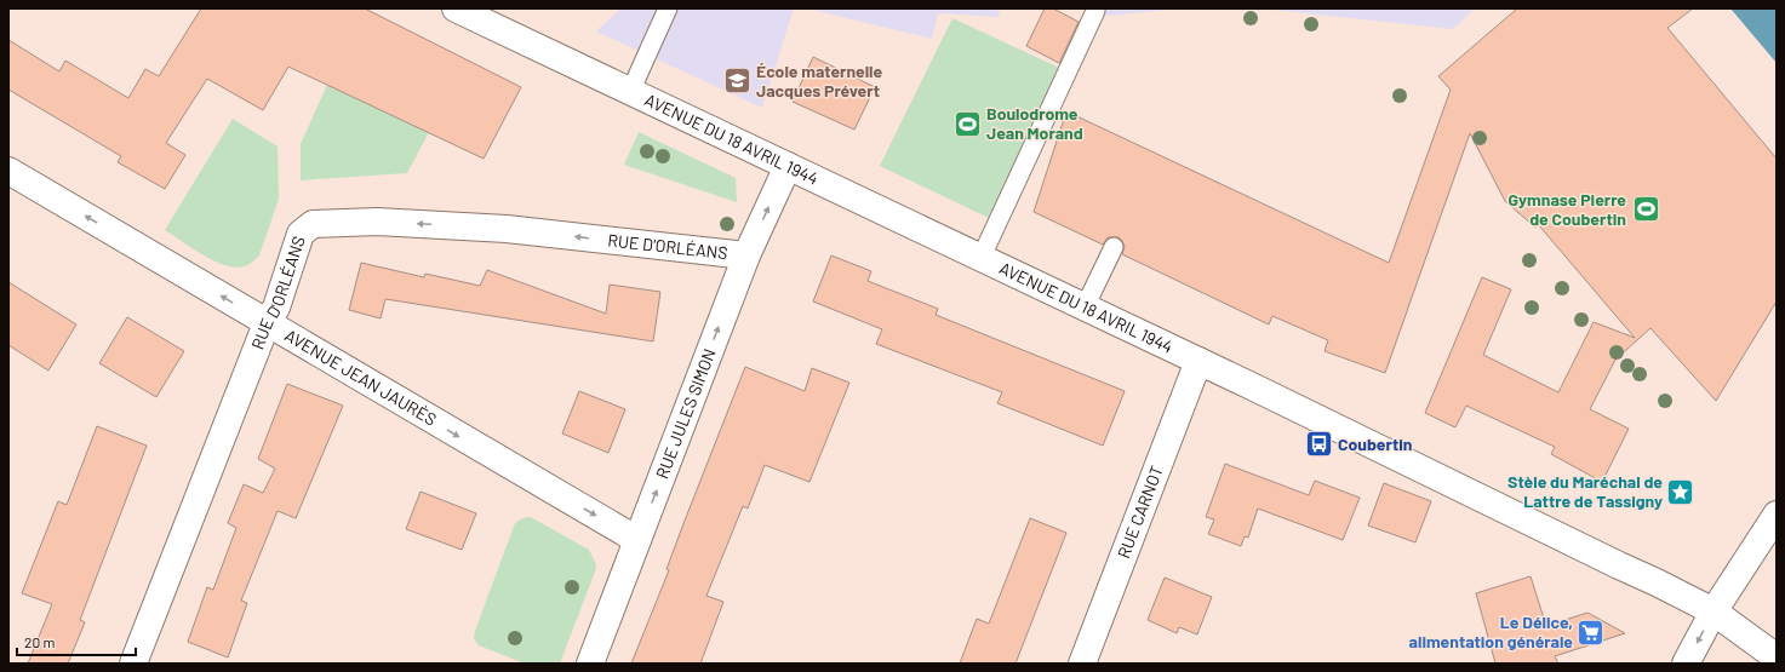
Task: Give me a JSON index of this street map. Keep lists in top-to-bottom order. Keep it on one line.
{"streets":{"street":["AVENUE DU 18 AVRIL 1944","RUE D'ORLÉANS","AVENUE JEAN JAURÈS","RUE JULES SIMON","RUE CARNOT"]},"crossings":[["AVENUE DU 18 AVRIL 1944","RUE JULES SIMON"],["AVENUE DU 18 AVRIL 1944","RUE CARNOT"],["RUE D'ORLÉANS","AVENUE JEAN JAURÈS"],["RUE D'ORLÉANS","RUE JULES SIMON"],["AVENUE JEAN JAURÈS","RUE JULES SIMON"]],"one_way":["RUE D'ORLÉANS","RUE JULES SIMON"],"places":{"school or university":["École maternelle Jacques Prévert"],"sports":["Boulodrome Jean Morand","Gymnase Pierre de Coubertin"],"bus stop":["Coubertin"],"place":["Stèle du Maréchal de Lattre de Tassigny"],"supermarket":["Le Délice, alimentation générale"]},"scale_bar":"20 m"}
